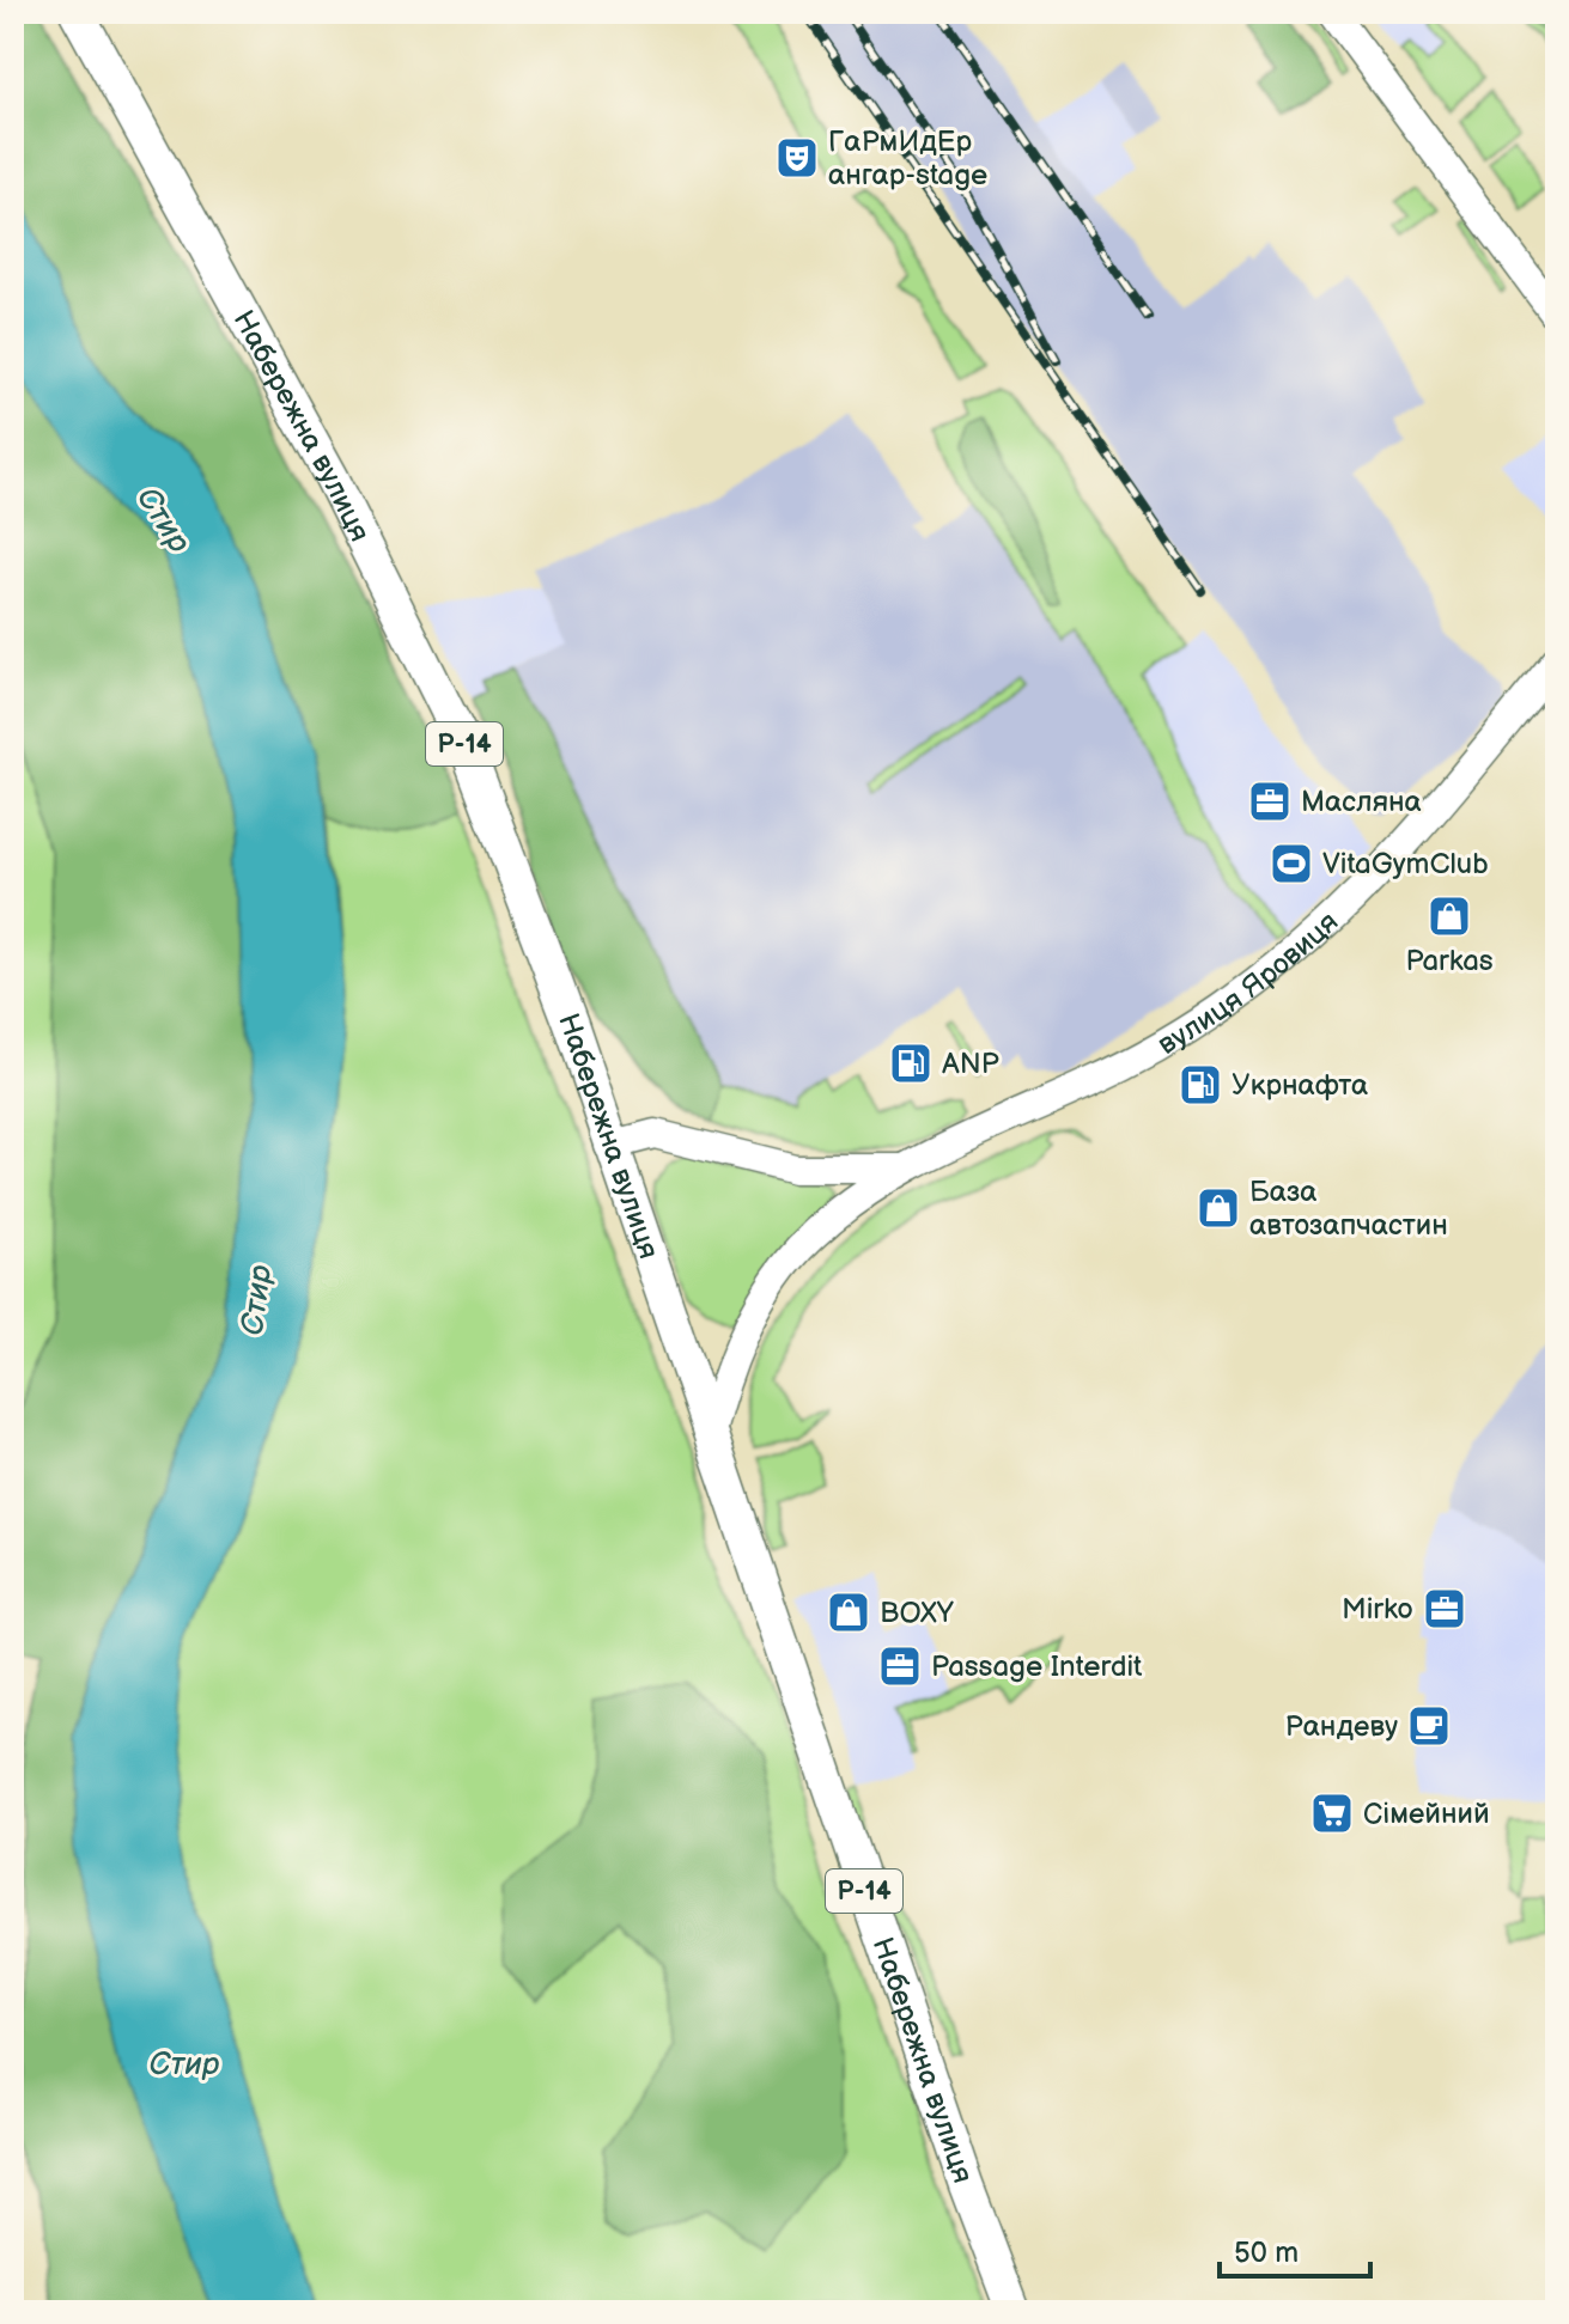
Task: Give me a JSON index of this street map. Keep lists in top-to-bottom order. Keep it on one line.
{"streets":{"main road":["Набережна вулиця","Р-14","вулиця Яровиця"]},"crossings":[["Набережна вулиця","вулиця Яровиця"]],"water":["Стир"],"places":{"theatre":["ГаРмИдЕр ангар-stage"],"office":["Масляна","Mirko","Passage Interdit"],"sports":["VitaGymClub"],"shop":["Parkas","База автозапчастин","BOXY"],"fuel station":["ANP","Укрнафта"],"cafe":["Рандеву"],"supermarket":["Сімейний"]},"scale_bar":"50 m"}
